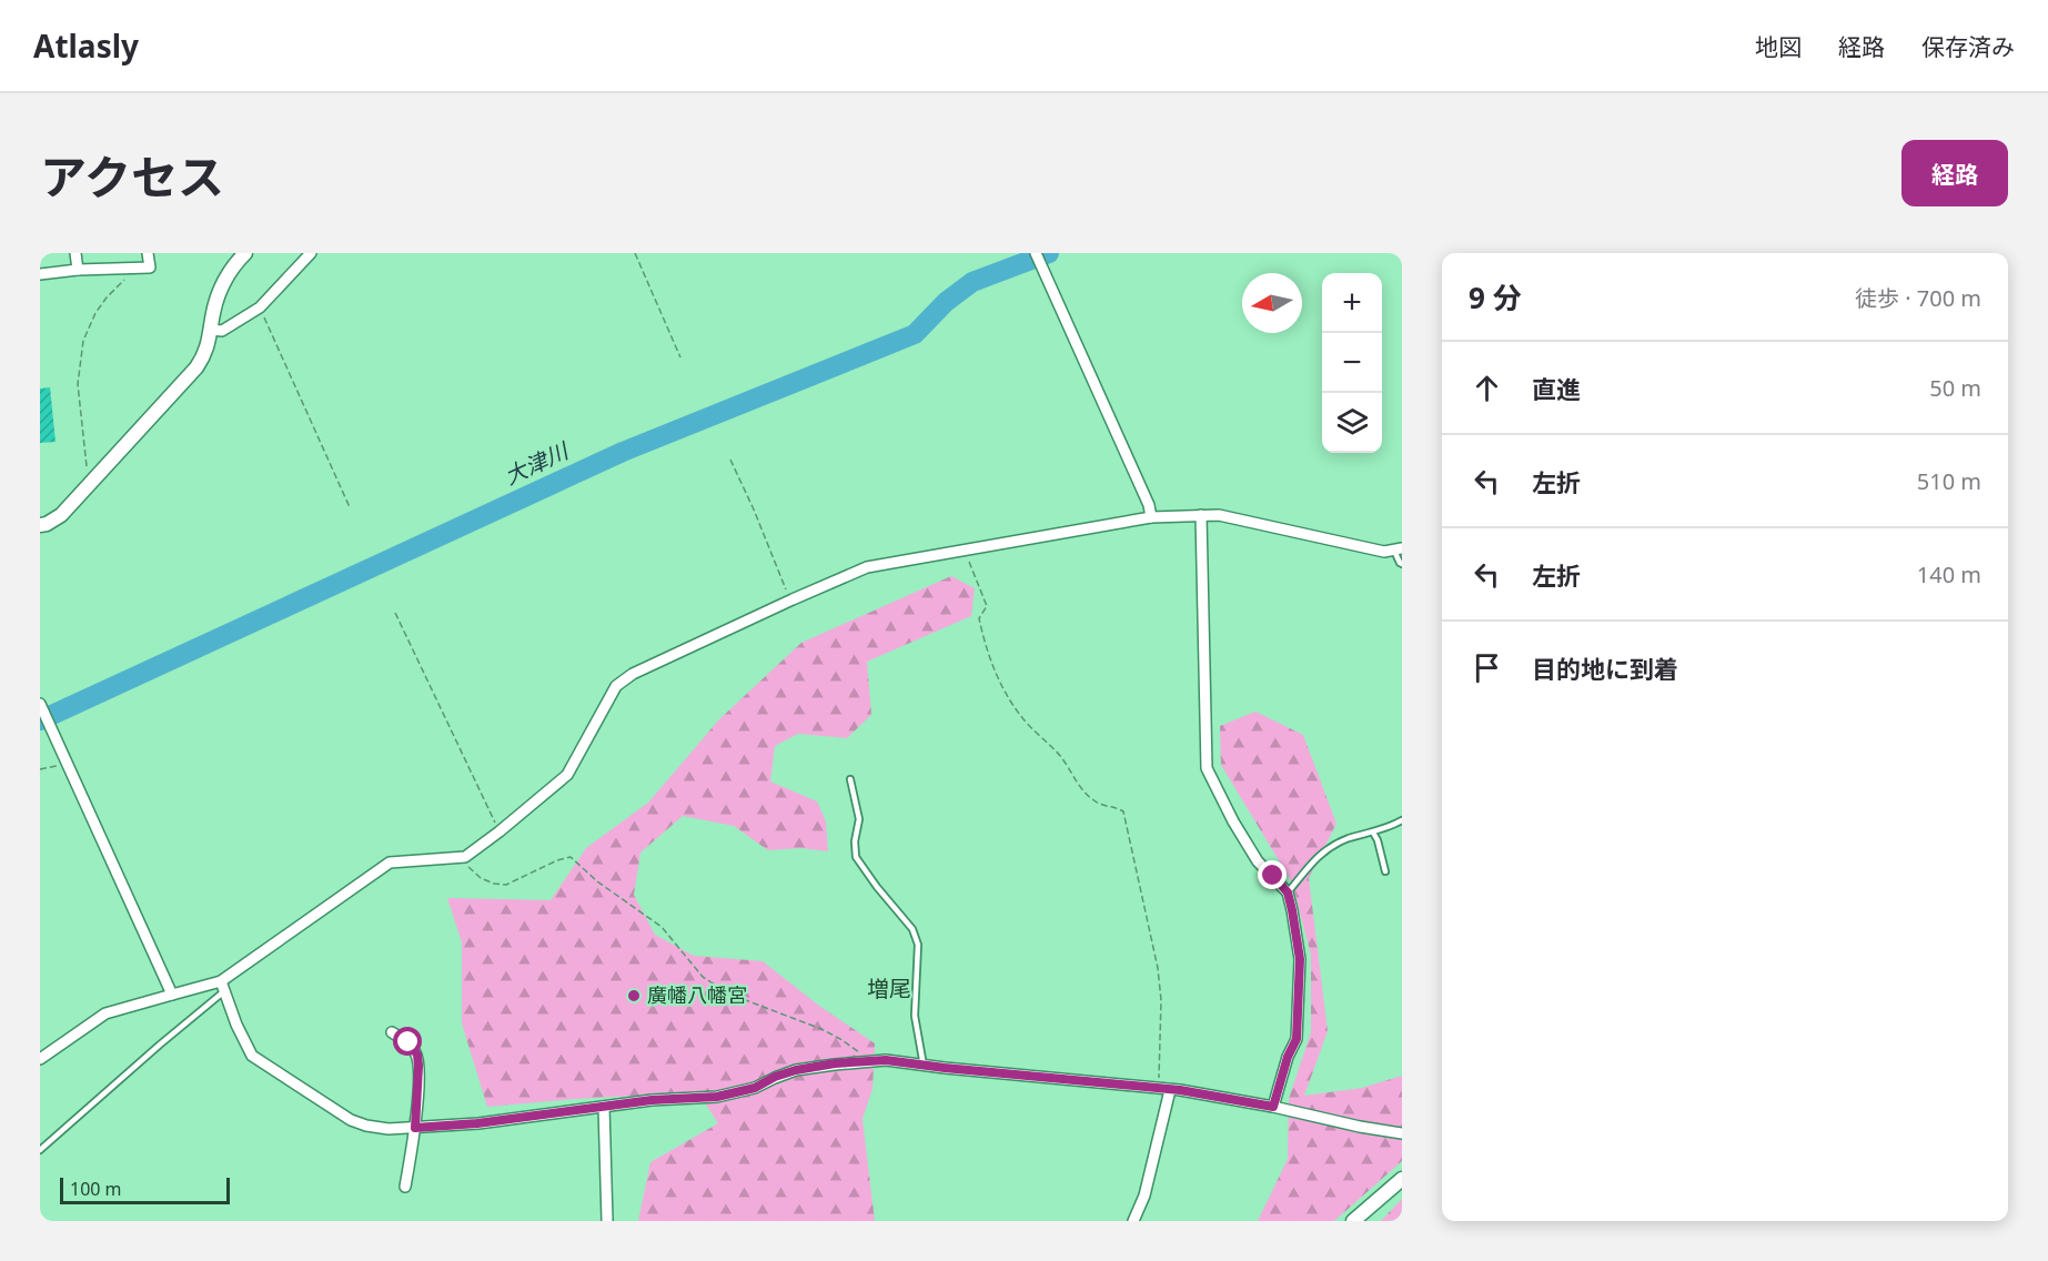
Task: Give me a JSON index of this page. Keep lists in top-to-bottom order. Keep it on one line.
{"districts":["増尾"],"water":["大津川"],"places":["廣幡八幡宮"],"scale_bar":"100 m","north":"left","page":{"header":"Atlasly","nav":["地図","経路","保存済み"],"title":"アクセス","buttons":"経路","heading":["9 分","徒歩 · 700 m"],"map_buttons":["+","−"],"list":[["直進","50 m"],["左折","510 m"],["左折","140 m"],"目的地に到着"],"scale":"100 m"}}
